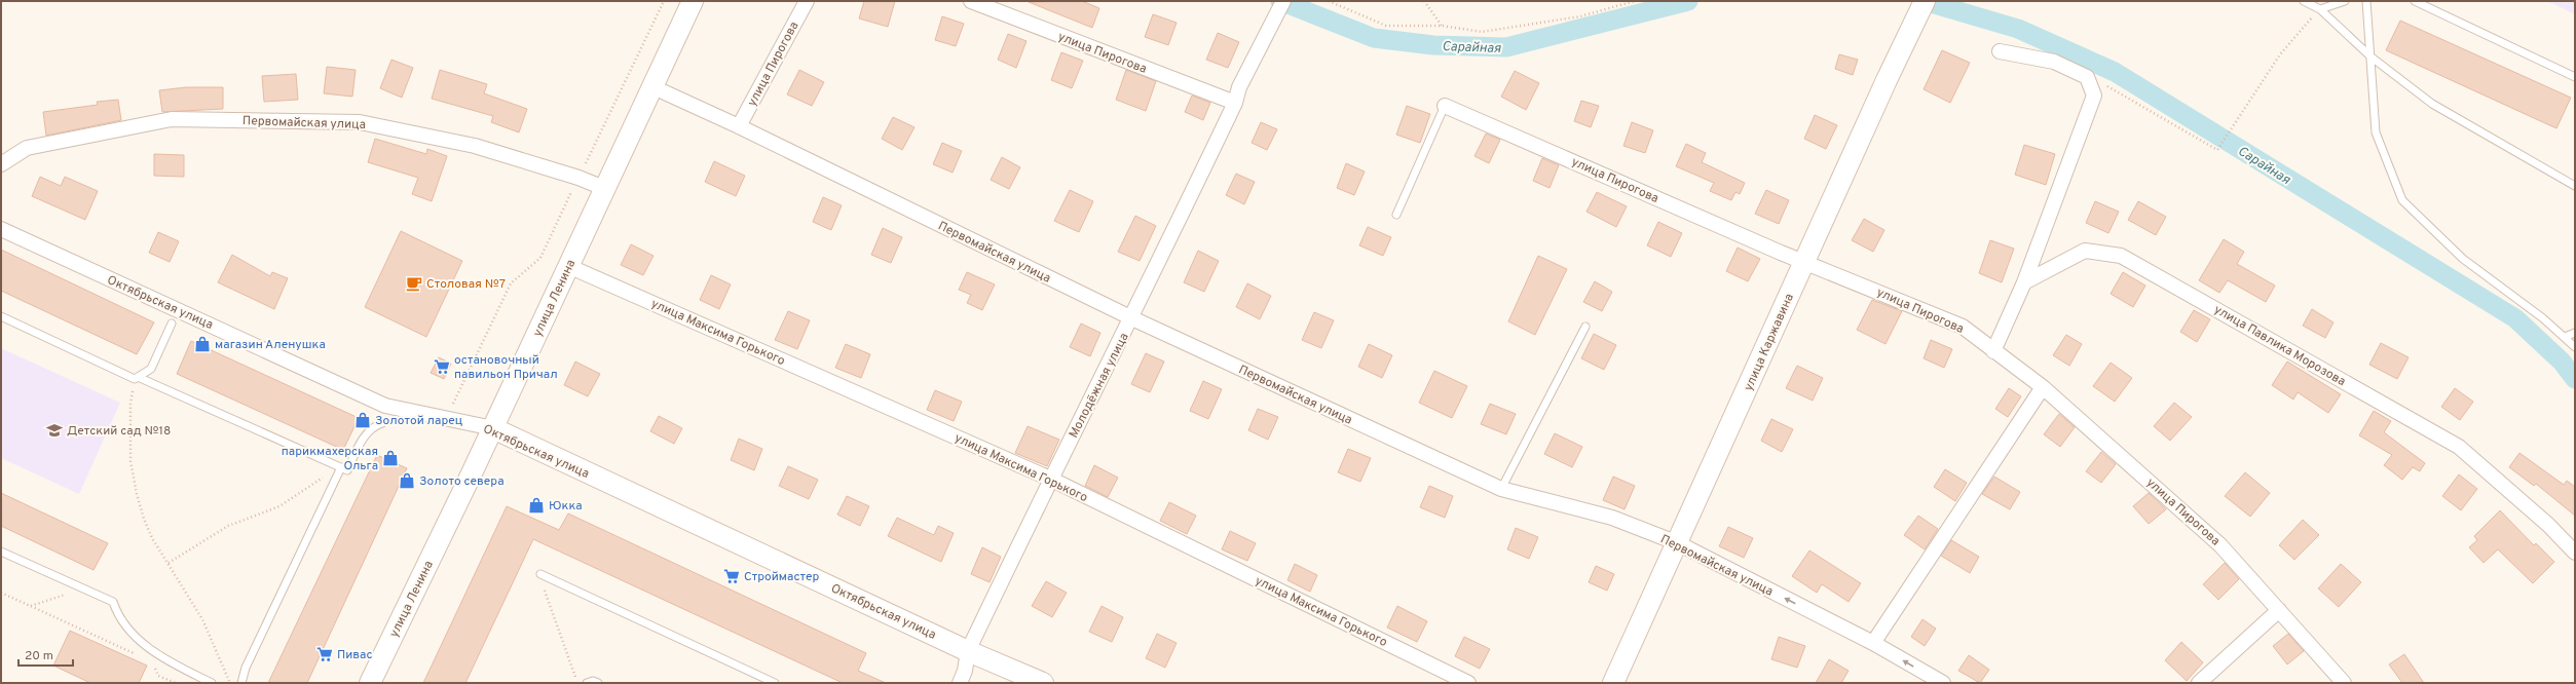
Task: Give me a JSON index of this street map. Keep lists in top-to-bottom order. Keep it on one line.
{"streets":{"street":["улица Пирогова","Первомайская улица","улица Ленина","Октябрьская улица","улица Максима Горького","улица Каржавина","улица Павлика Морозова","Молодёжная улица"]},"crossings":[["улица Пирогова","Первомайская улица"],["улица Пирогова","улица Каржавина"],["улица Пирогова","Молодёжная улица"],["Первомайская улица","улица Ленина"],["Первомайская улица","улица Каржавина"],["Первомайская улица","Молодёжная улица"],["улица Ленина","Октябрьская улица"],["улица Ленина","улица Максима Горького"],["Октябрьская улица","Молодёжная улица"],["улица Максима Горького","Молодёжная улица"]],"water":["Сарайная"],"places":{"cafe":["Столовая №7"],"shop":["магазин Аленушка","Золотой ларец","парикмахерская Ольга","Золото севера","Юкка"],"supermarket":["остановочный павильон Причал","Строймастер","Пивас"],"school or university":["Детский сад №18"]},"scale_bar":"20 m"}
